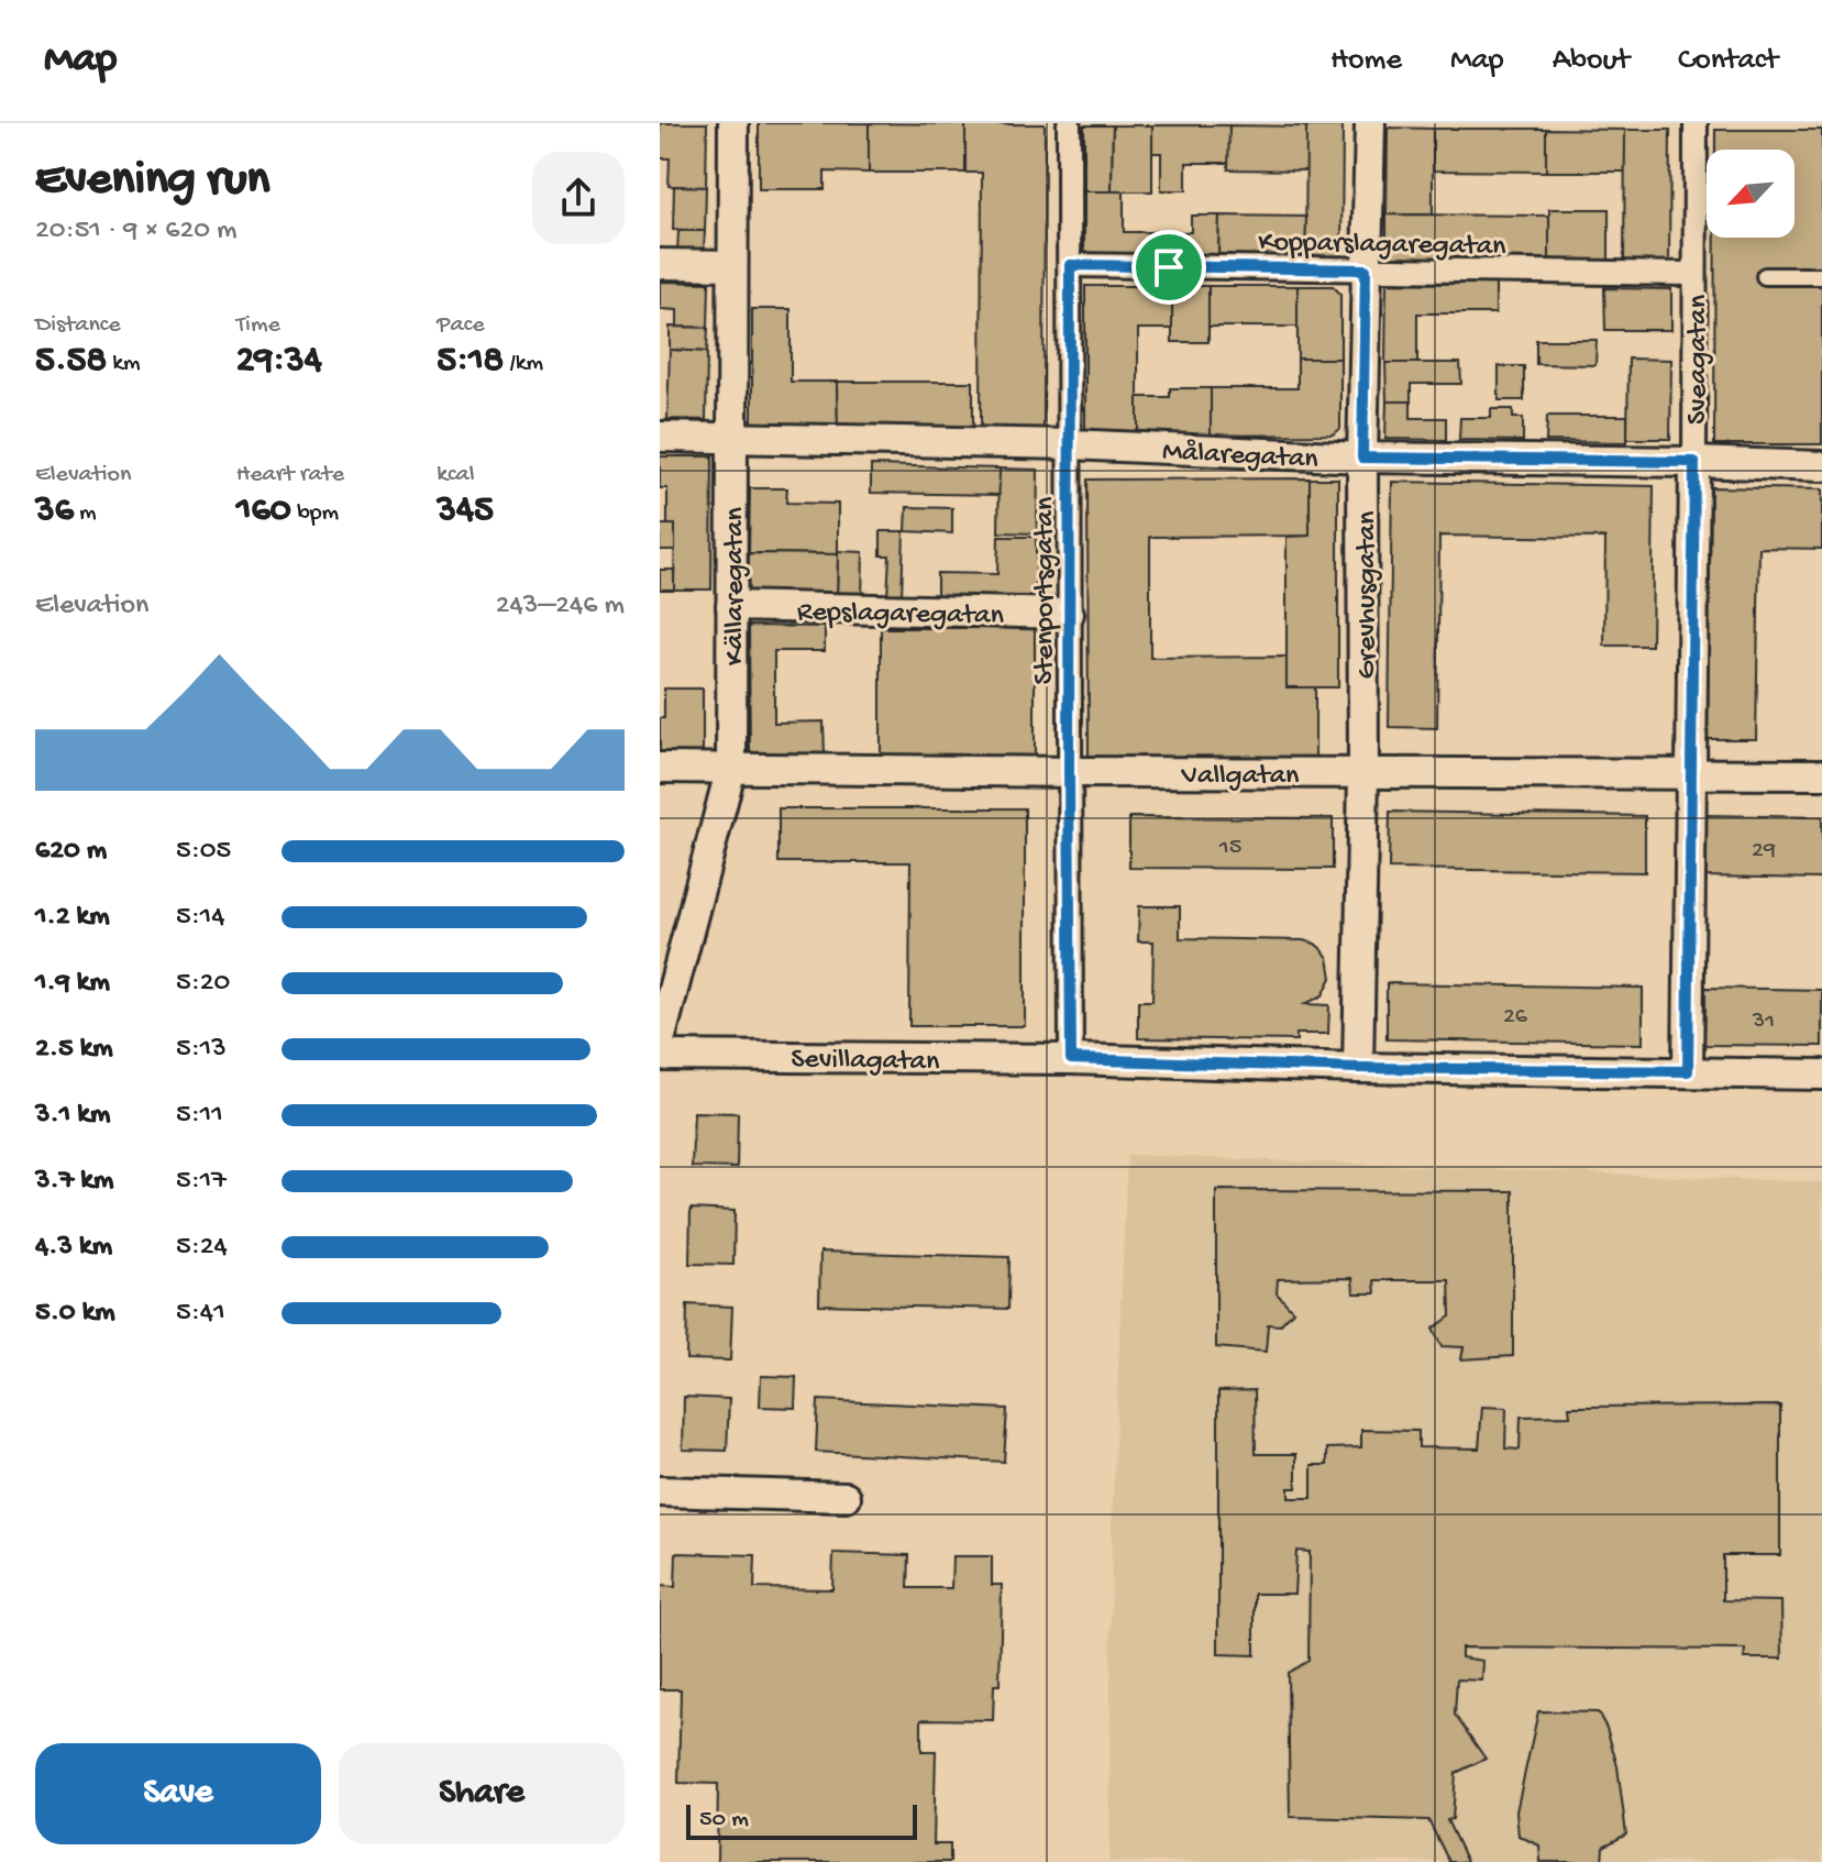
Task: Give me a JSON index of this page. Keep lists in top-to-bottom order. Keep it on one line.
{"streets":{"street":["Kopparslagaregatan","Sveagatan","Målaregatan","Källaregatan","Stenportsgatan","Grevhusgatan","Repslagaregatan","Vallgatan","Sevillagatan"]},"crossings":[["Kopparslagaregatan","Sveagatan"],["Kopparslagaregatan","Stenportsgatan"],["Kopparslagaregatan","Grevhusgatan"],["Sveagatan","Målaregatan"],["Sveagatan","Vallgatan"],["Sveagatan","Sevillagatan"],["Målaregatan","Källaregatan"],["Målaregatan","Stenportsgatan"],["Målaregatan","Grevhusgatan"],["Källaregatan","Repslagaregatan"],["Källaregatan","Vallgatan"],["Stenportsgatan","Repslagaregatan"],["Stenportsgatan","Vallgatan"],["Stenportsgatan","Sevillagatan"],["Grevhusgatan","Vallgatan"],["Grevhusgatan","Sevillagatan"]],"house_numbers":["15","29","26","31"],"scale_bar":"50 m","north":"bottom left","page":{"header":"Map","nav":["Home","Map","About","Contact"],"heading":["Evening run","20:51 · 9 × 620 m"],"stats":[["Distance","5.58 km"],["Time","29:34"],["Pace","5:18 /km"],["Elevation","36 m"],["Heart rate","160 bpm"],["kcal","345"]],"chart":["Elevation","243–246 m"],"list":[{"name":"620 m","note":"5:05"},{"name":"1.2 km","note":"5:14"},{"name":"1.9 km","note":"5:20"},{"name":"2.5 km","note":"5:13"},{"name":"3.1 km","note":"5:11"},{"name":"3.7 km","note":"5:17"},{"name":"4.3 km","note":"5:24"},{"name":"5.0 km","note":"5:41"}],"buttons":["Save","Share"],"scale":"50 m"}}
